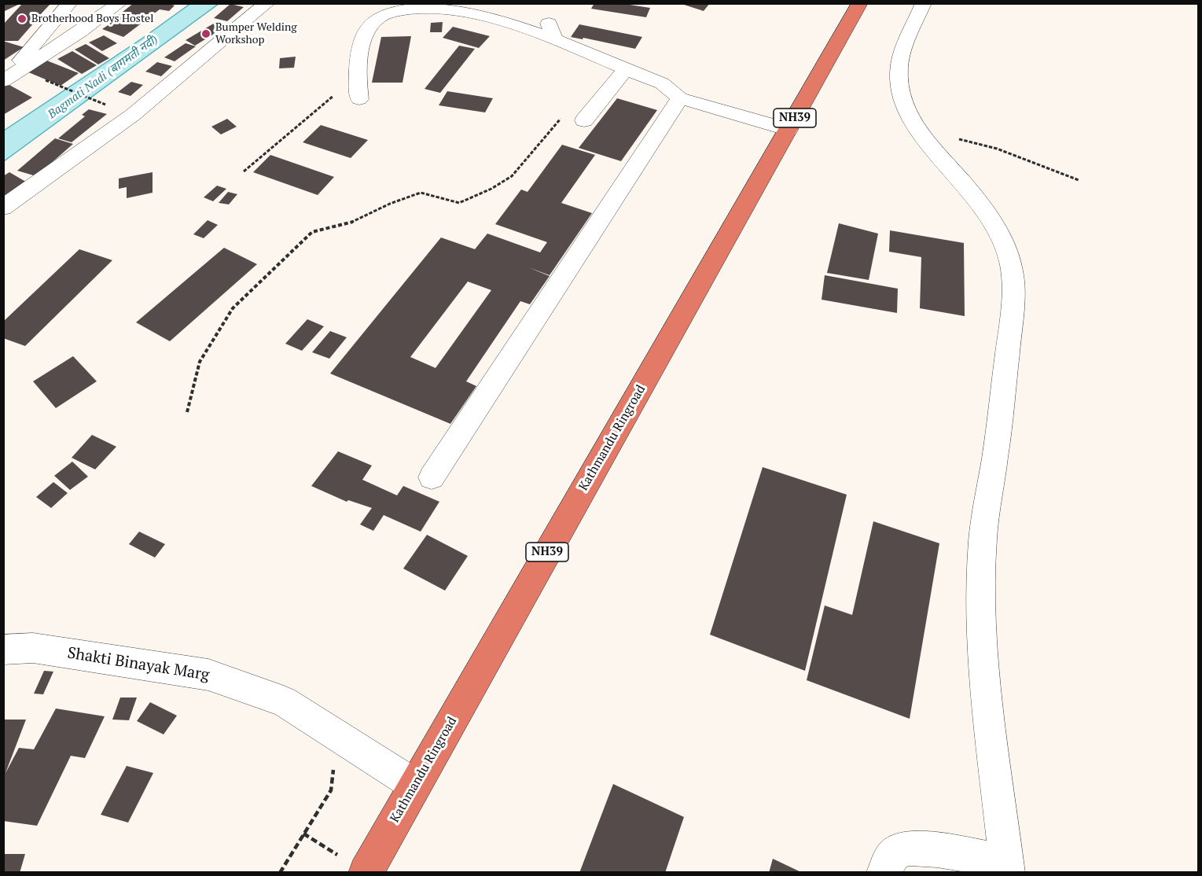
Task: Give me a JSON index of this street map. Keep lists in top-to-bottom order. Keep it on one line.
{"streets":{"highway":["NH39","Kathmandu Ringroad"],"street":["Shakti Binayak Marg"]},"crossings":[["Kathmandu Ringroad","Shakti Binayak Marg"]],"water":["Bagmati Nadi (बागमती नदी)"],"places":["Brotherhood Boys Hostel","Bumper Welding Workshop"]}
